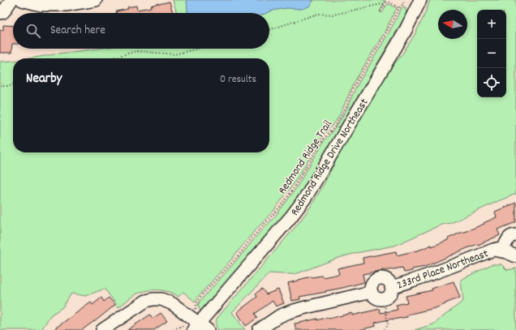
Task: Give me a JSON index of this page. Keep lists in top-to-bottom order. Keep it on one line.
{"streets":{"street":["Redmond Ridge Drive Northeast","233rd Place Northeast"],"path":["Redmond Ridge Trail"]},"north":"left","page":{"map_buttons":["+","−"],"search":"Search here","heading":["Nearby","0 results"]}}
